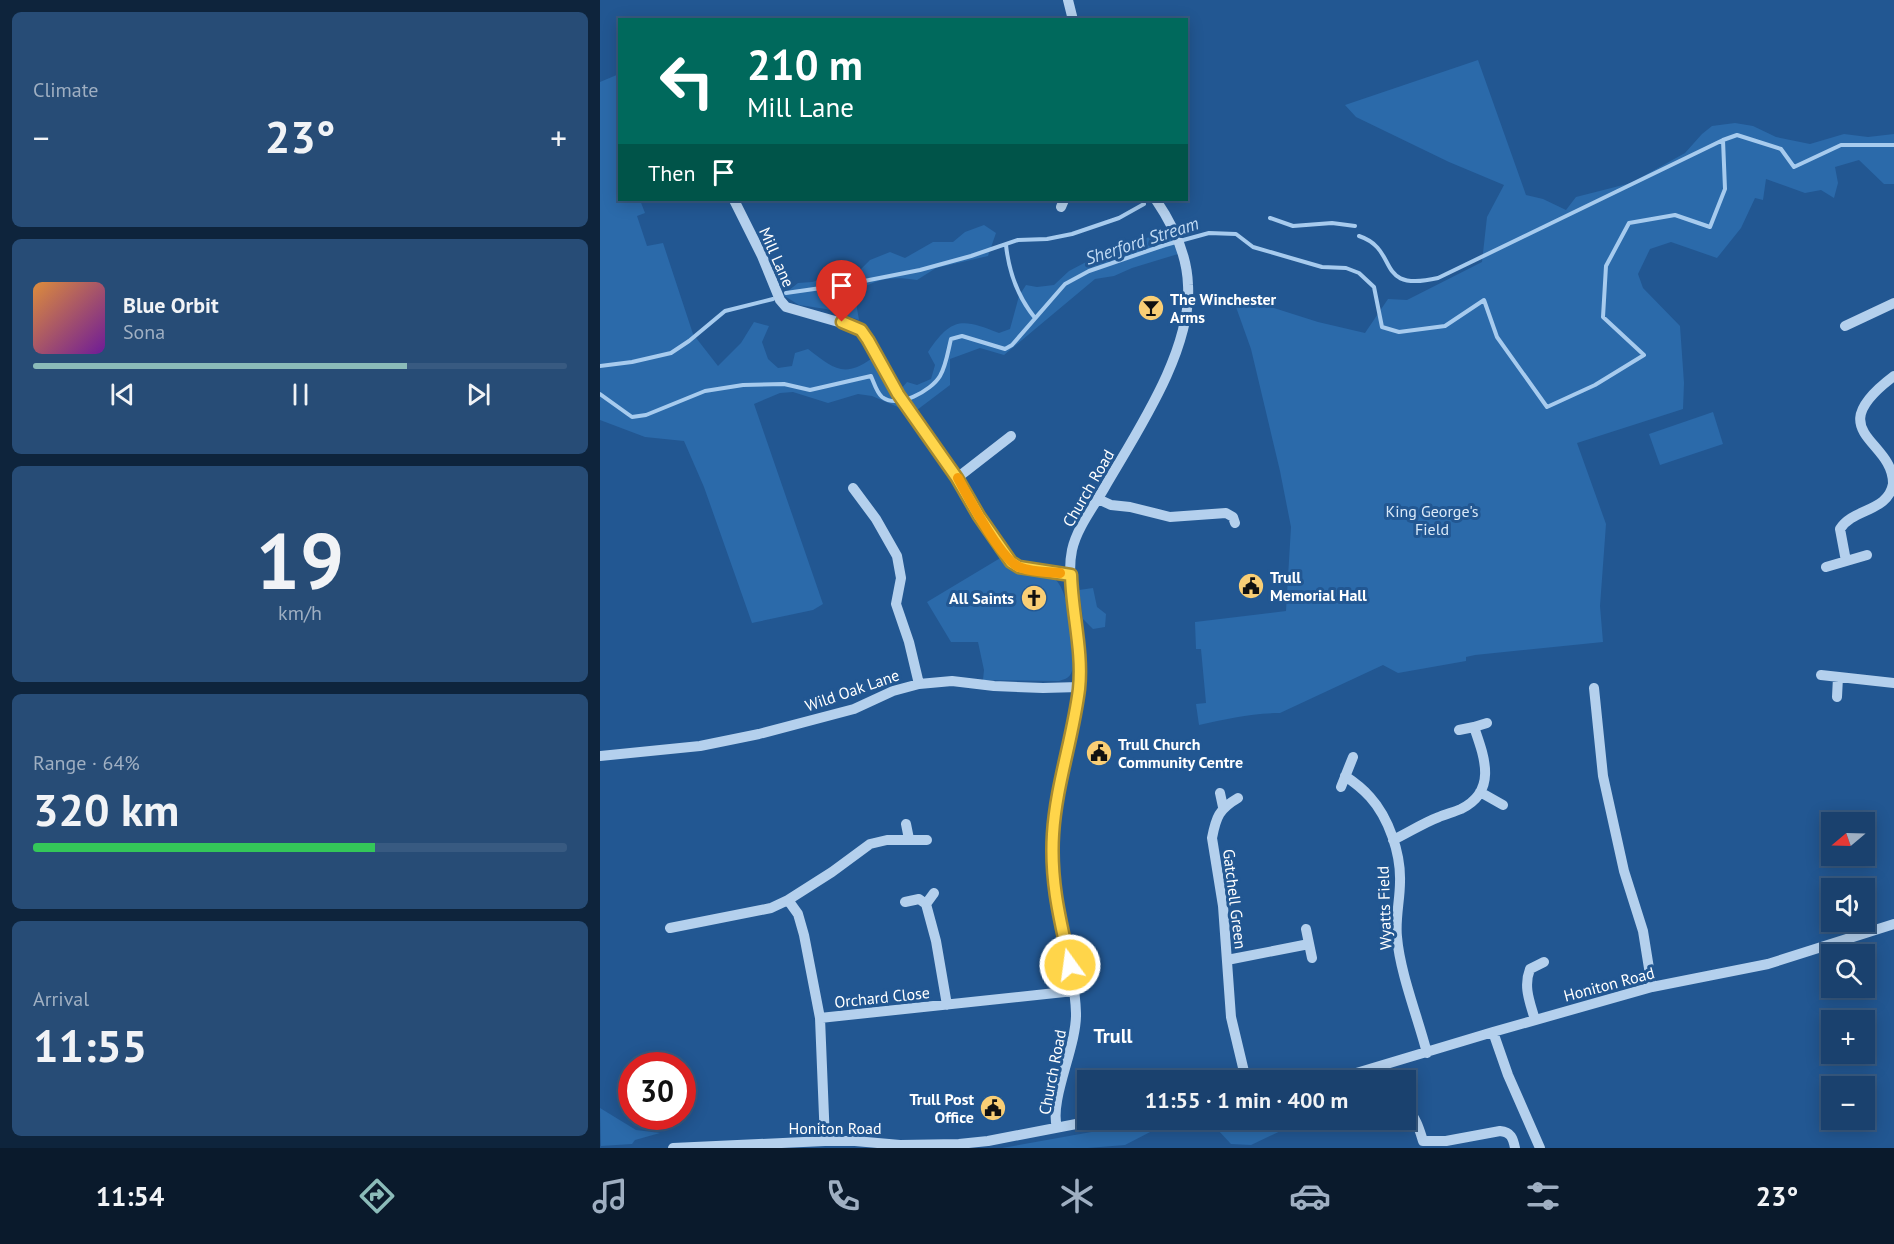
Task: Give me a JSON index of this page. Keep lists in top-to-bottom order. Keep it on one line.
{"streets":{"street":["Mill Lane","Church Road","Wild Oak Lane","Gatchell Green","Wyatts Field","Honiton Road","Orchard Close"]},"crossings":[["Mill Lane","Church Road"],["Church Road","Wild Oak Lane"],["Church Road","Honiton Road"],["Church Road","Orchard Close"],["Wyatts Field","Honiton Road"]],"districts":["Trull"],"water":["Sherford Stream"],"parks":["King George's Field"],"places":{"bar":["The Winchester Arms"],"public building":["Trull Memorial Hall","Trull Church Community Centre","Trull Post Office"],"church":["All Saints"]},"north":"left","page":{"tile":["Climate",["19","km/h"],["Range · 64%","320 km"],["Arrival","11:55"]],"turn":["210 m","Mill Lane"],"heat":["−","23°","+"],"then":"Then","song":["Blue Orbit","Sona"],"map_buttons":["+","−"],"limit":"30","trip":"11:55 · 1 min · 400 m","tabs":["11:54","23°"]}}
